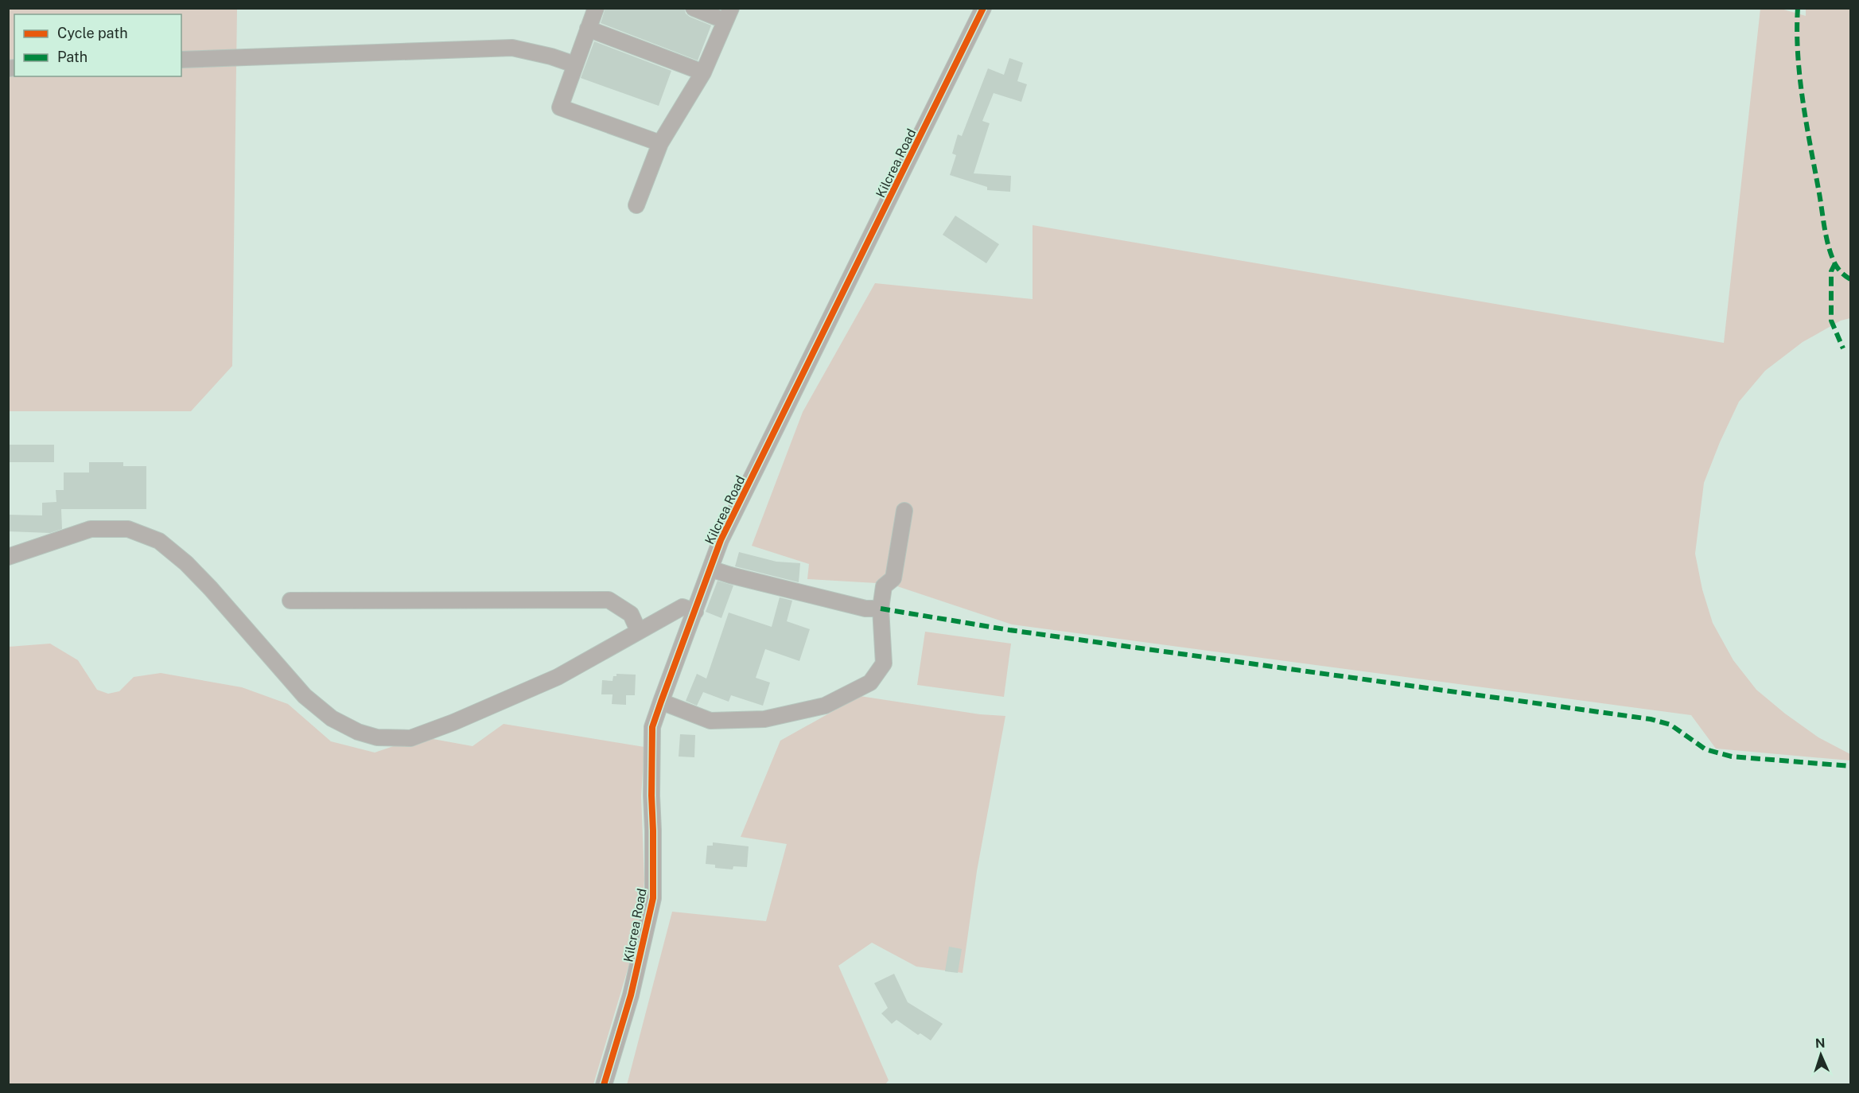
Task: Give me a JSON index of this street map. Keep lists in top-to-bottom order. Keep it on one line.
{"streets":{"street":["Kilcrea Road"]},"legend":["Cycle path","Path"],"north":"top"}
